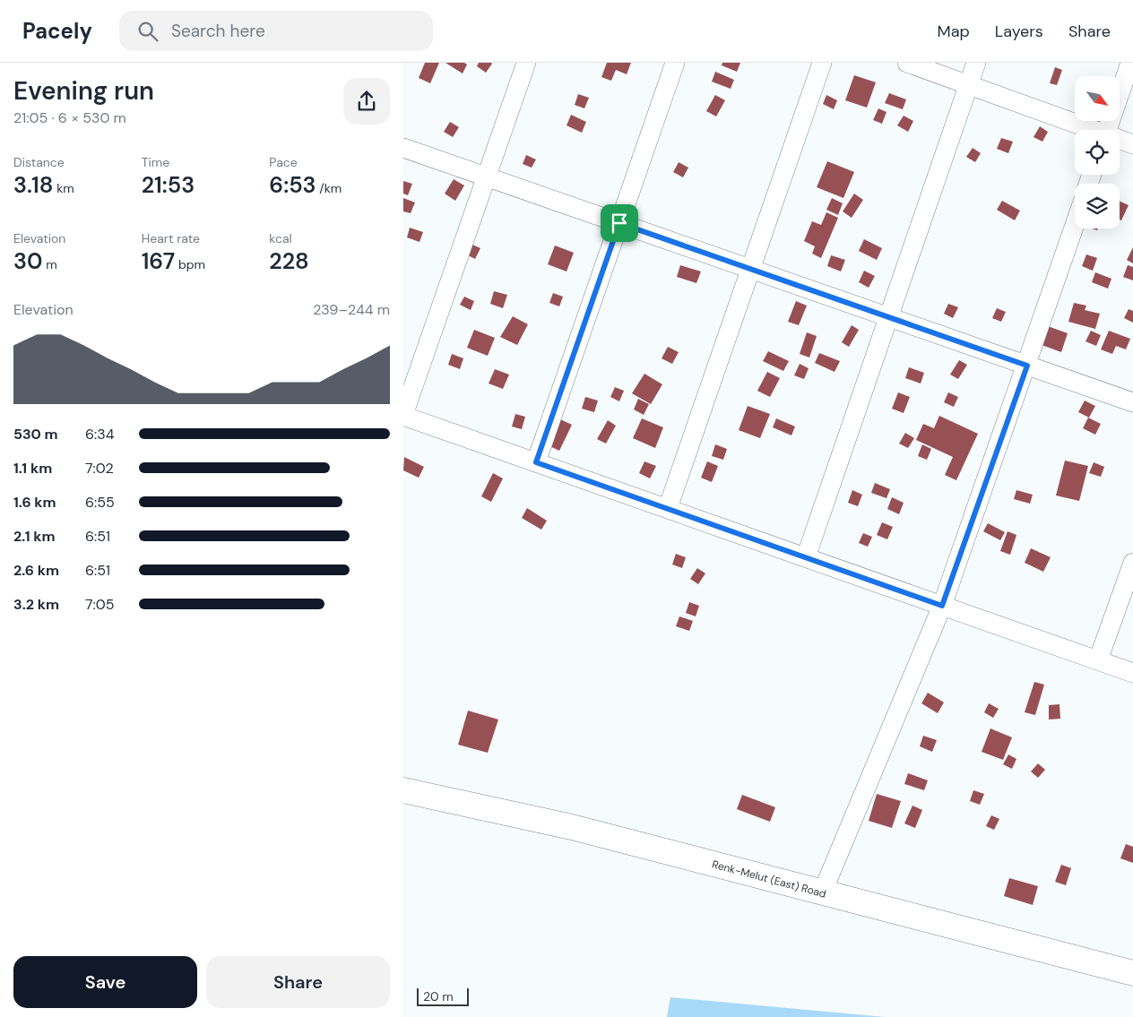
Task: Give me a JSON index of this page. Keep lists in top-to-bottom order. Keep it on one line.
{"streets":{"main road":["Renk-Melut (East) Road"]},"scale_bar":"20 m","north":"bottom right","page":{"header":"Pacely","search":"Search here","nav":["Map","Layers","Share"],"heading":["Evening run","21:05 · 6 × 530 m"],"stats":[["Distance","3.18 km"],["Time","21:53"],["Pace","6:53 /km"],["Elevation","30 m"],["Heart rate","167 bpm"],["kcal","228"]],"chart":["Elevation","239–244 m"],"list":[{"name":"530 m","note":"6:34"},{"name":"1.1 km","note":"7:02"},{"name":"1.6 km","note":"6:55"},{"name":"2.1 km","note":"6:51"},{"name":"2.6 km","note":"6:51"},{"name":"3.2 km","note":"7:05"}],"buttons":["Save","Share"],"scale":"20 m"}}
